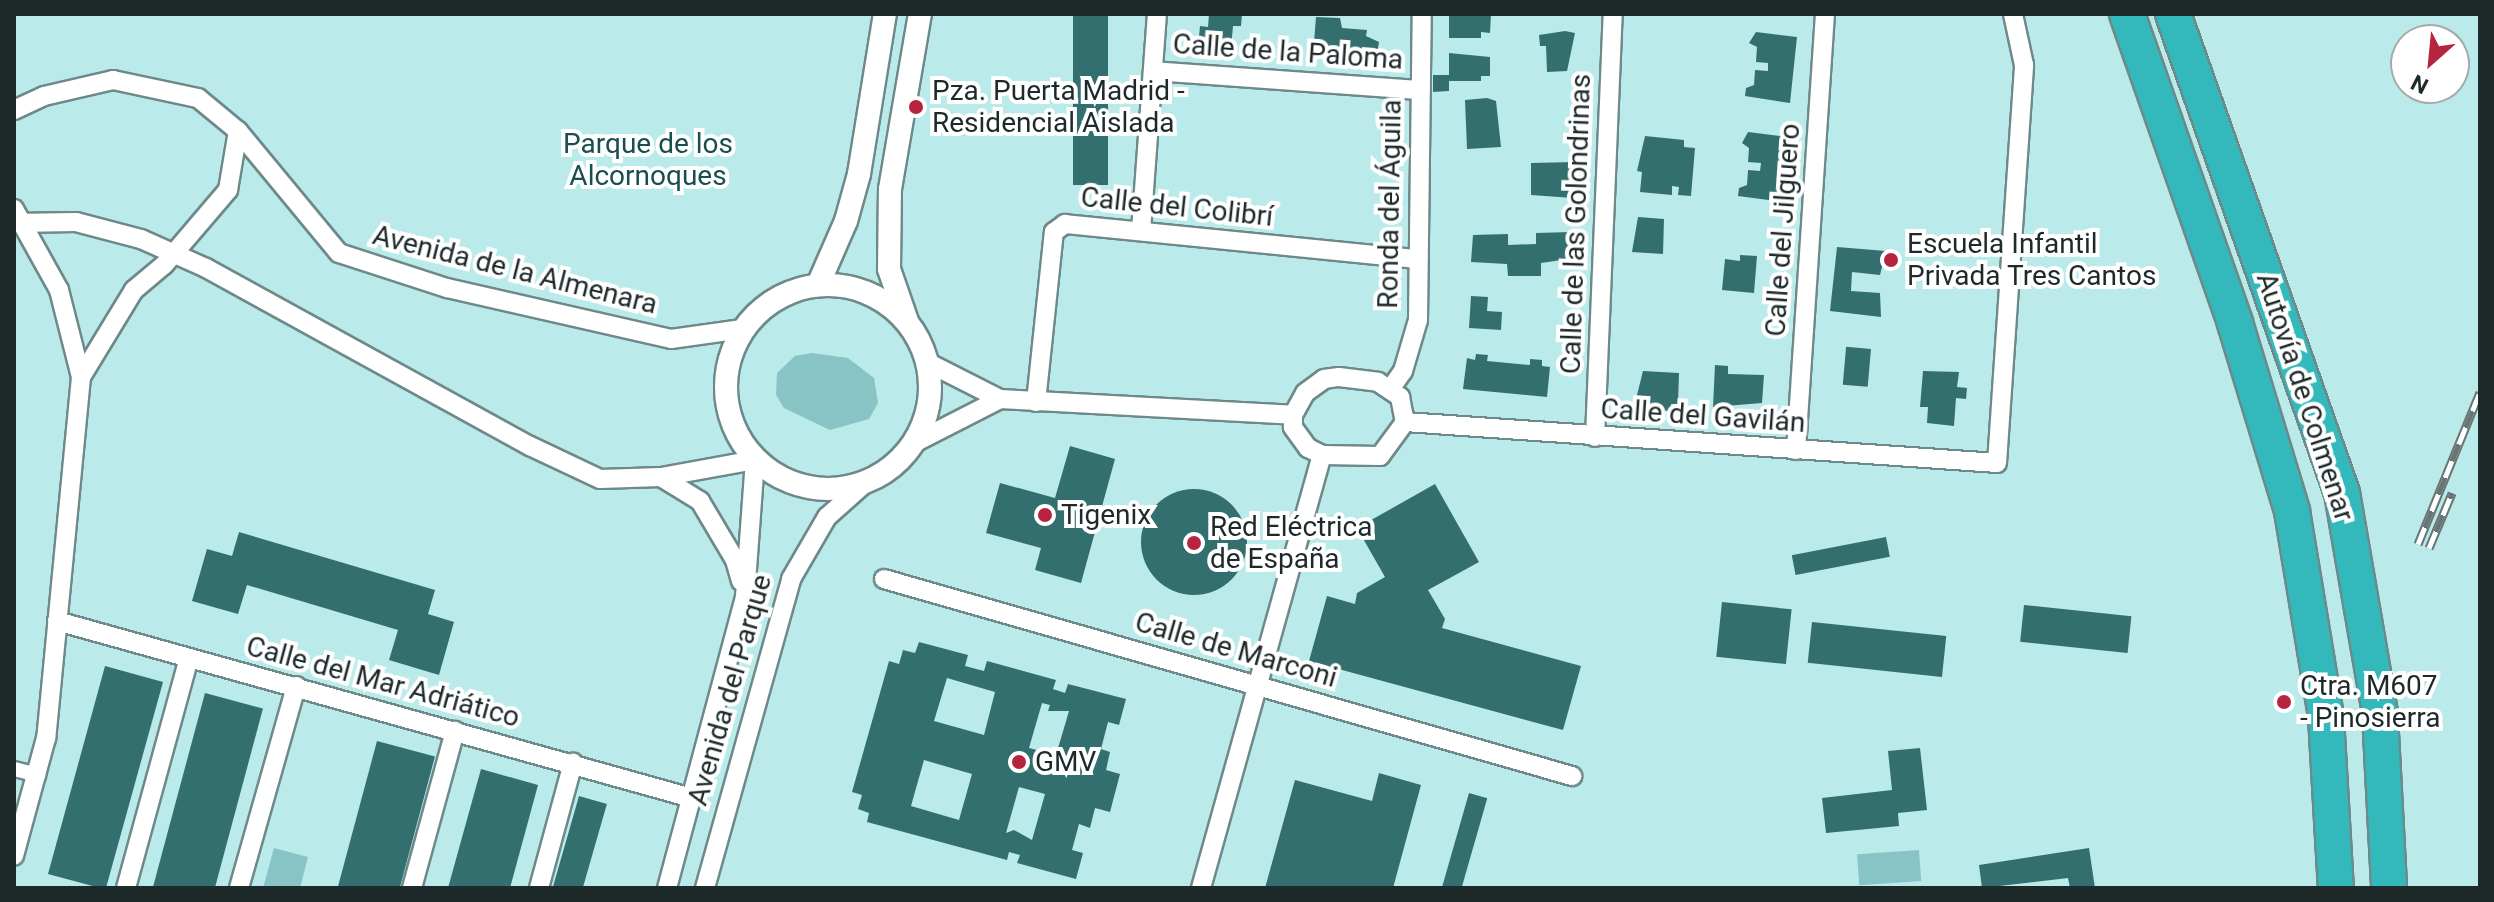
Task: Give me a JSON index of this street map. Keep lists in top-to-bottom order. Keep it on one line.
{"streets":{"highway":["Autovía de Colmenar"],"street":["Calle de la Paloma","Ronda del Águila","Calle del Colibrí","Calle de las Golondrinas","Calle del Jilguero","Avenida de la Almenara","Calle del Gavilán","Calle de Marconi","Calle del Mar Adriático","Avenida del Parque"]},"crossings":[["Calle de la Paloma","Ronda del Águila"],["Ronda del Águila","Calle del Colibrí"],["Ronda del Águila","Calle del Gavilán"],["Calle de las Golondrinas","Calle del Gavilán"],["Calle del Jilguero","Calle del Gavilán"],["Avenida de la Almenara","Avenida del Parque"],["Calle del Mar Adriático","Avenida del Parque"]],"parks":["Parque de los Alcornoques"],"places":["Pza. Puerta Madrid - Residencial Aislada","Escuela Infantil Privada Tres Cantos","Tigenix","Red Eléctrica de España","Ctra. M607 - Pinosierra","GMV"],"north":"bottom left"}
